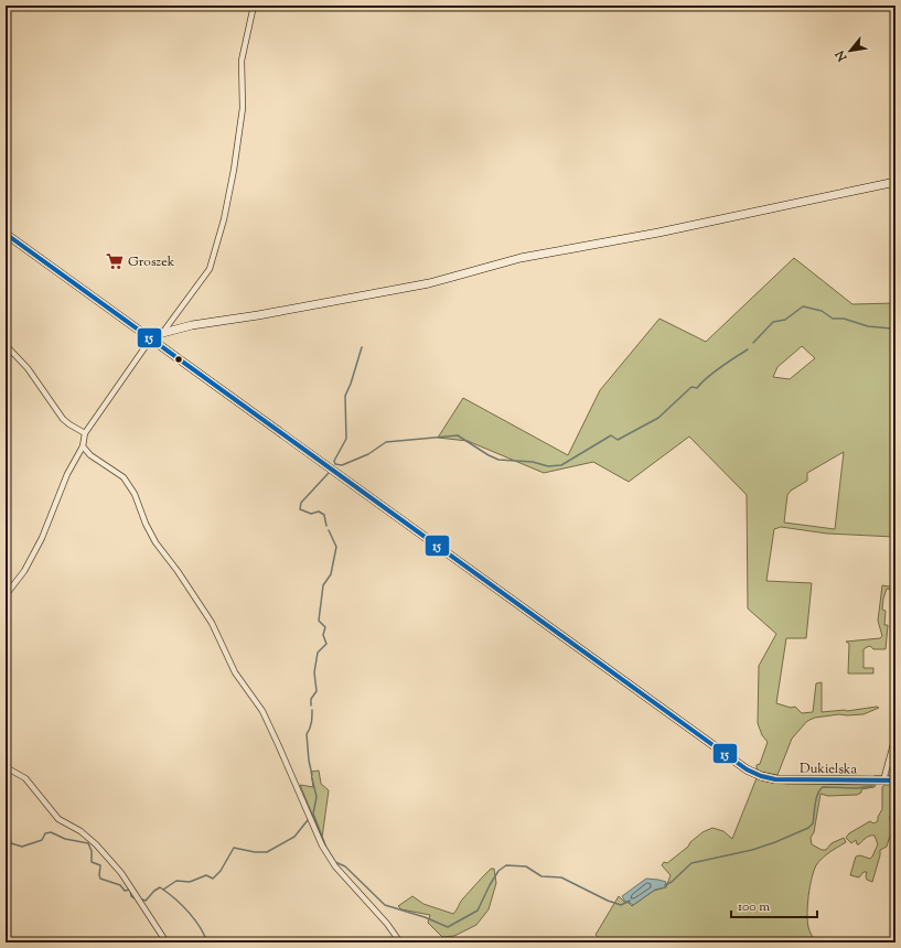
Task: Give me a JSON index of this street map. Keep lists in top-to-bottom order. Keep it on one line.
{"streets":{"main road":["Dukielska"]},"places":{"supermarket":["Groszek"]},"lines":["transit line 15"],"scale_bar":"100 m","north":"bottom left"}
